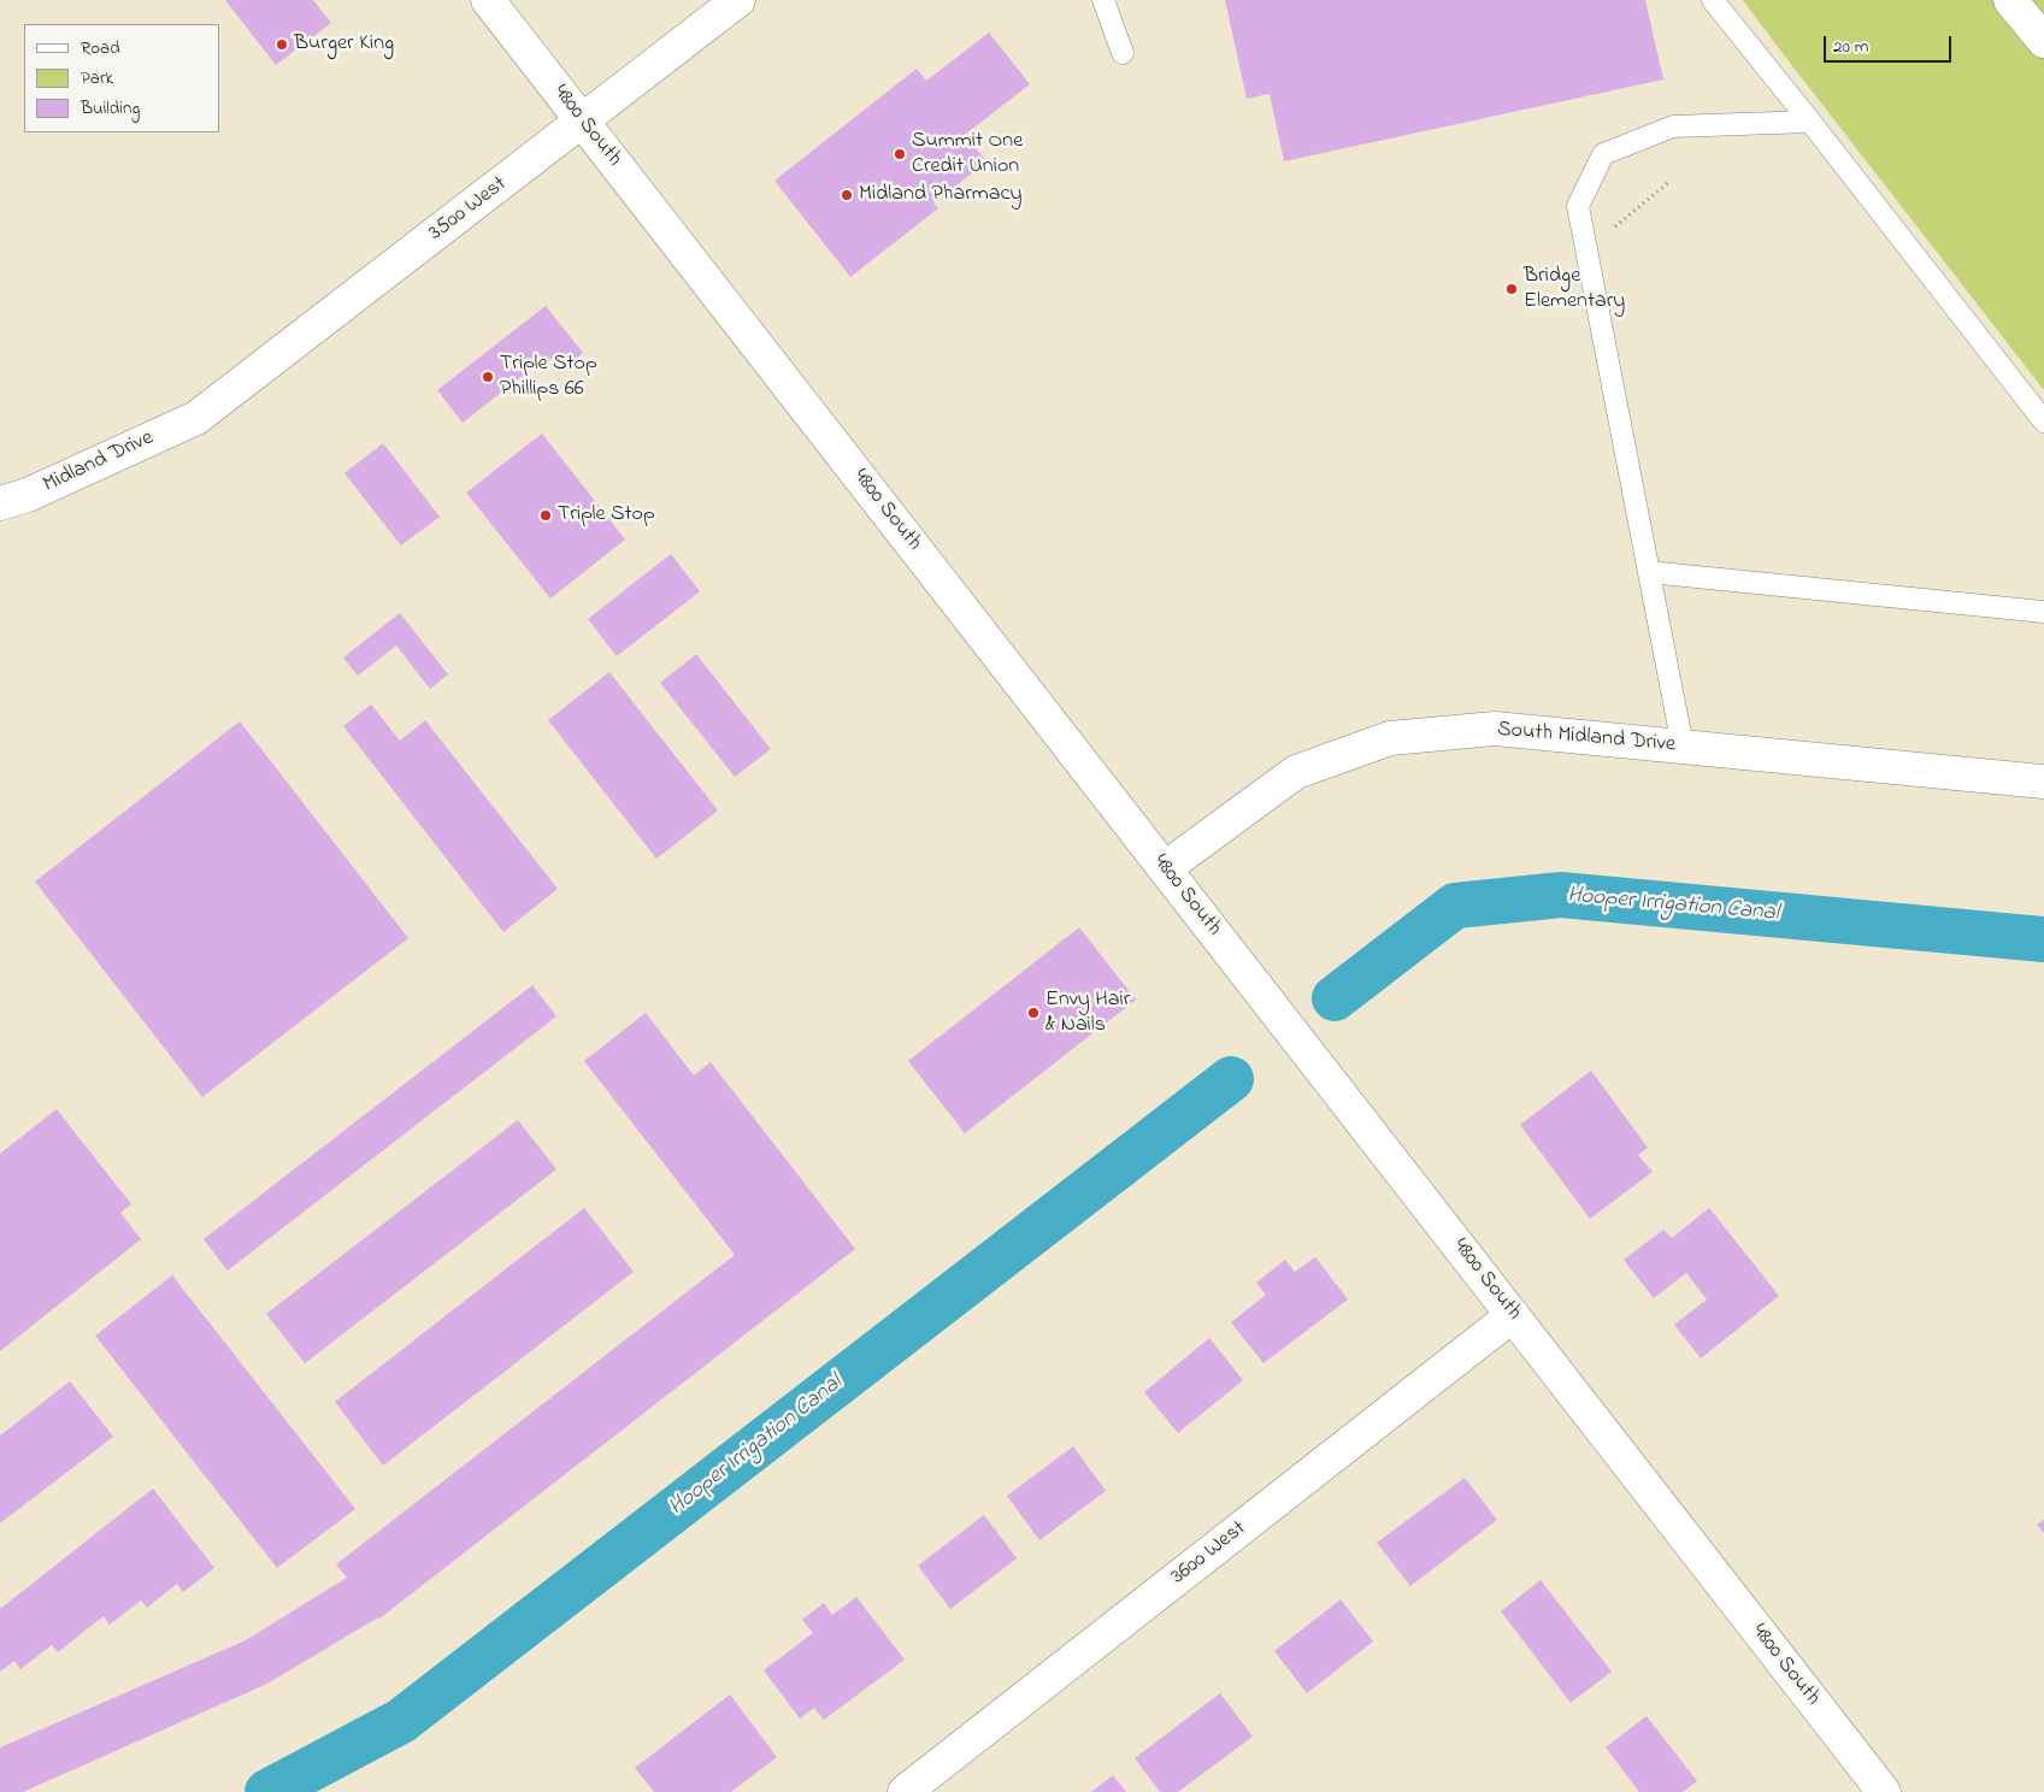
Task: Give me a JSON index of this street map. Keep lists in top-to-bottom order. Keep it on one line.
{"streets":{"street":["4800 South","3500 West","Midland Drive","South Midland Drive","3600 West"]},"crossings":[["4800 South","3500 West"],["4800 South","South Midland Drive"],["4800 South","3600 West"],["3500 West","Midland Drive"]],"water":["Hooper Irrigation Canal"],"places":["Burger King","Summit One Credit Union","Midland Pharmacy","Bridge Elementary","Triple Stop Phillips 66","Triple Stop","Envy Hair & Nails"],"legend":["Road","Park","Building"],"scale_bar":"20 m"}
